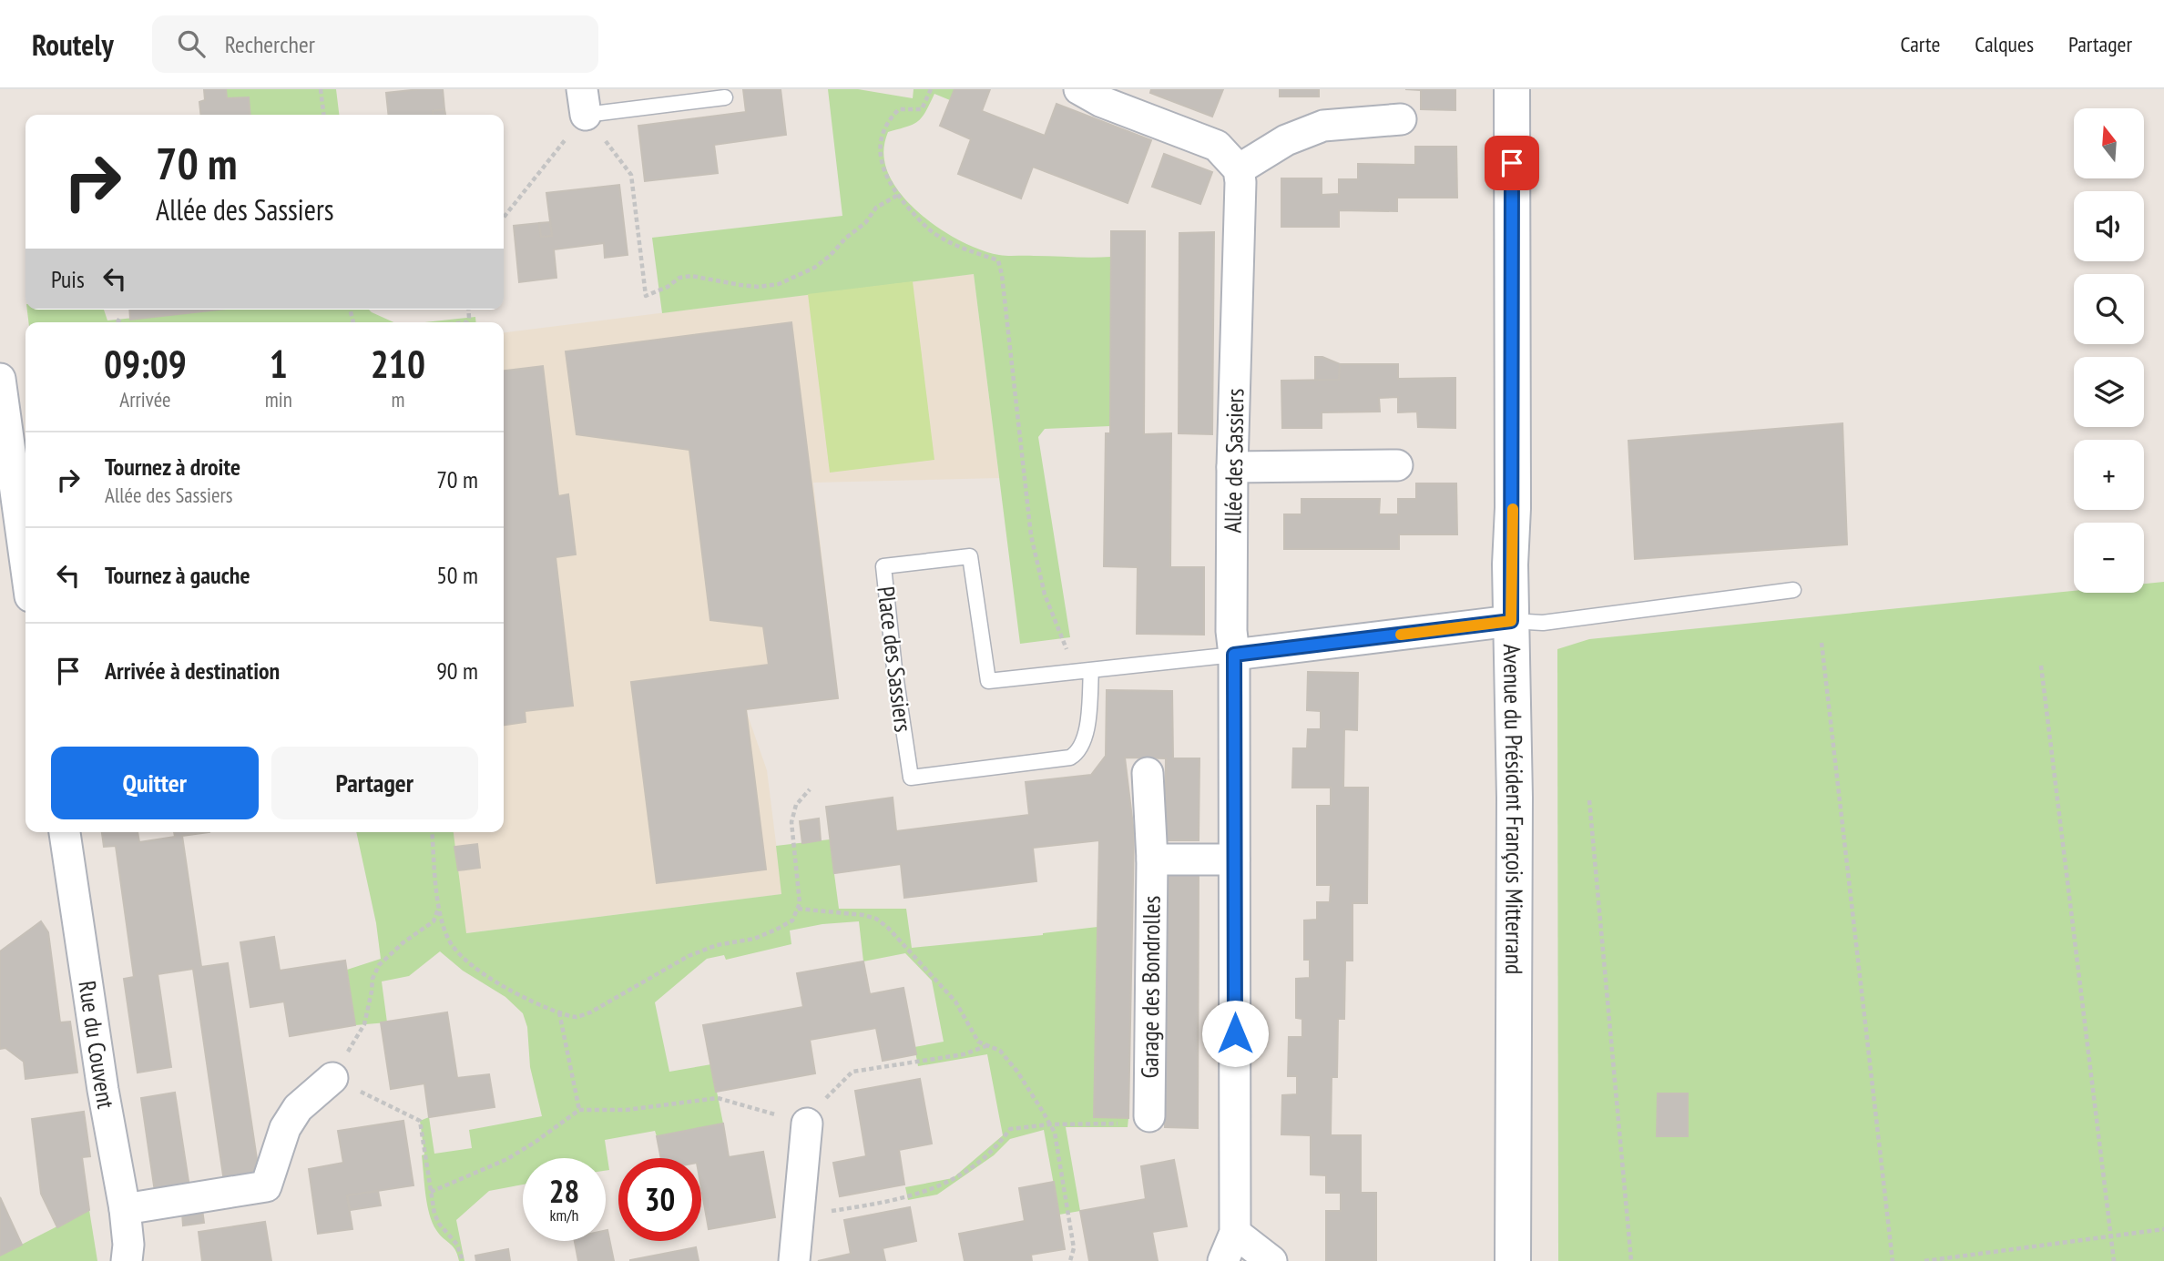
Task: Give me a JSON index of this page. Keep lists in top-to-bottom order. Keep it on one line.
{"streets":{"street":["Allée des Sassiers","Avenue du Président François Mitterrand","Garage des Bondrolles","Rue du Couvent"],"lane":["Place des Sassiers"]},"crossings":[["Allée des Sassiers","Place des Sassiers"]],"north":"top","page":{"header":"Routely","search":"Rechercher","nav":["Carte","Calques","Partager"],"map_buttons":["+","−"],"turn":["70 m","Allée des Sassiers"],"then":"Puis","eta":["09:09","Arrivée","1","min","210","m"],"list":[{"name":"Tournez à droite","note":"Allée des Sassiers","value":"70 m"},{"name":"Tournez à gauche","value":"50 m"},{"name":"Arrivée à destination","value":"90 m"}],"buttons":["Quitter","Partager"],"speed":"28 km/h","limit":"30"}}
